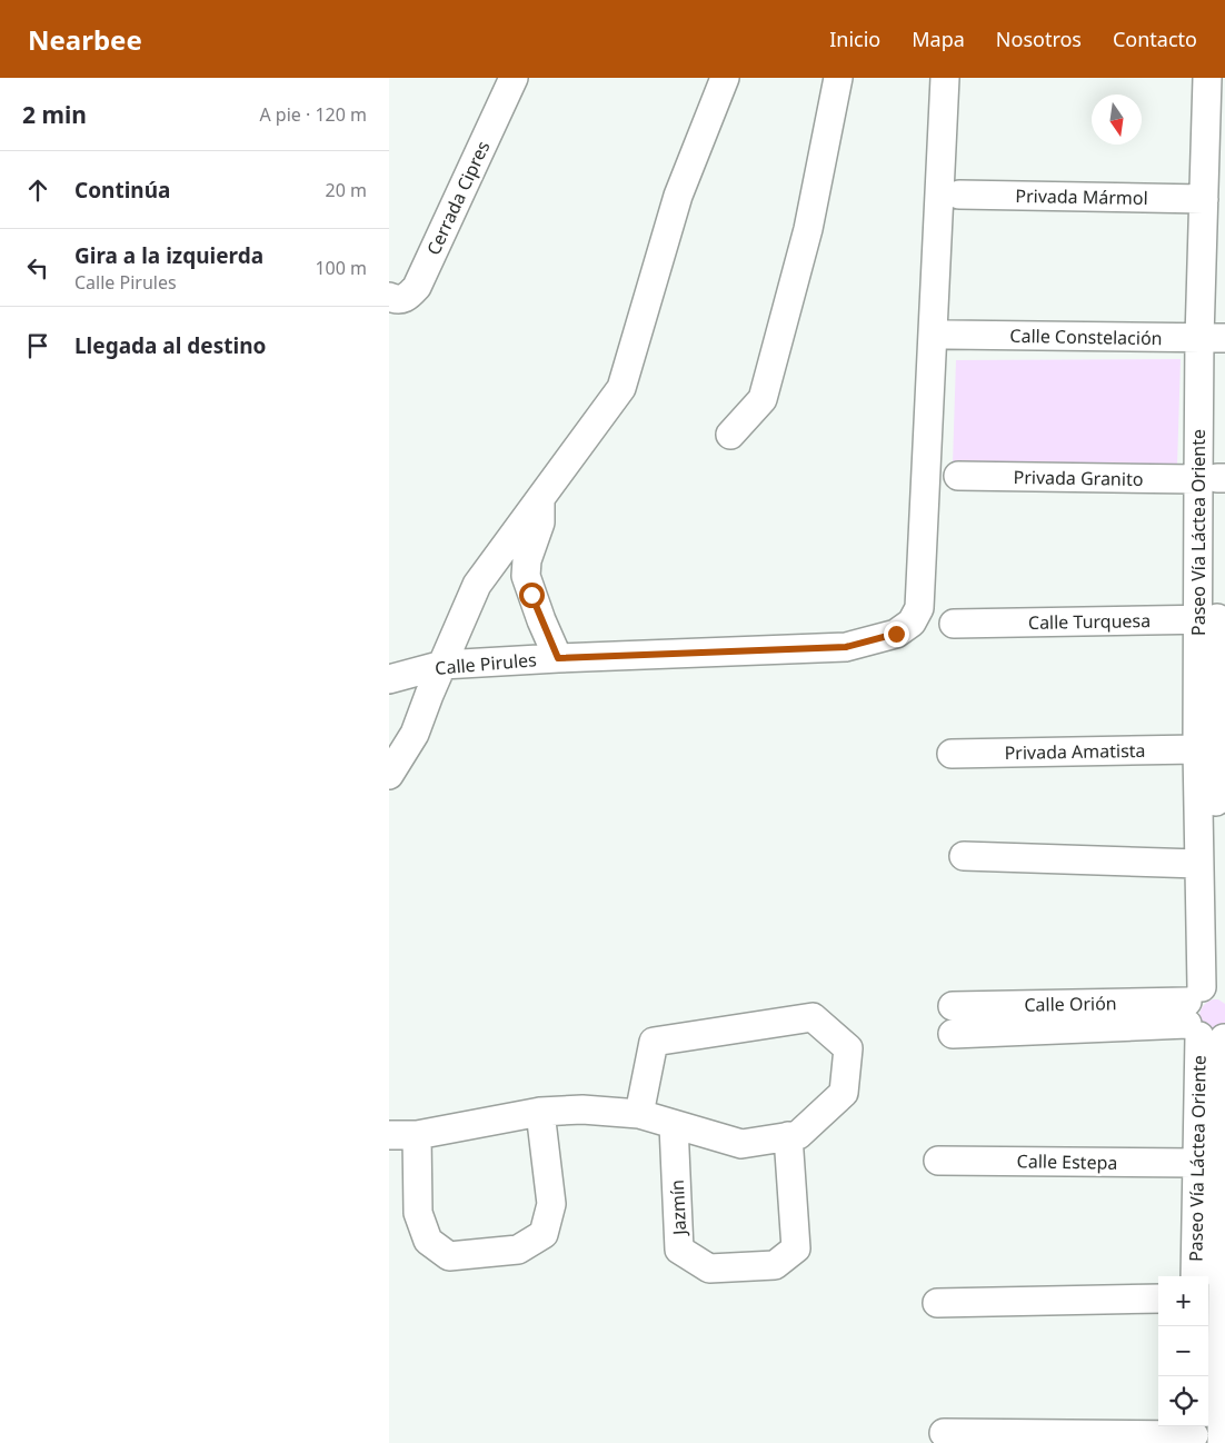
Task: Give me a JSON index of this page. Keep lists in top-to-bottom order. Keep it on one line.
{"streets":{"street":["Privada Mármol","Cerrada Cipres","Calle Constelación","Privada Granito","Paseo Vía Láctea Oriente","Calle Turquesa","Calle Pirules","Privada Amatista","Calle Orión","Calle Estepa","Jazmín"]},"crossings":[["Privada Mármol","Paseo Vía Láctea Oriente"],["Calle Constelación","Paseo Vía Láctea Oriente"],["Privada Granito","Paseo Vía Láctea Oriente"],["Paseo Vía Láctea Oriente","Calle Turquesa"],["Paseo Vía Láctea Oriente","Privada Amatista"],["Paseo Vía Láctea Oriente","Calle Orión"],["Paseo Vía Láctea Oriente","Calle Estepa"]],"north":"bottom","page":{"header":"Nearbee","nav":["Inicio","Mapa","Nosotros","Contacto"],"heading":["2 min","A pie · 120 m"],"list":[["Continúa","20 m"],["Gira a la izquierda","Calle Pirules","100 m"],"Llegada al destino"],"map_buttons":["+","−"]}}
